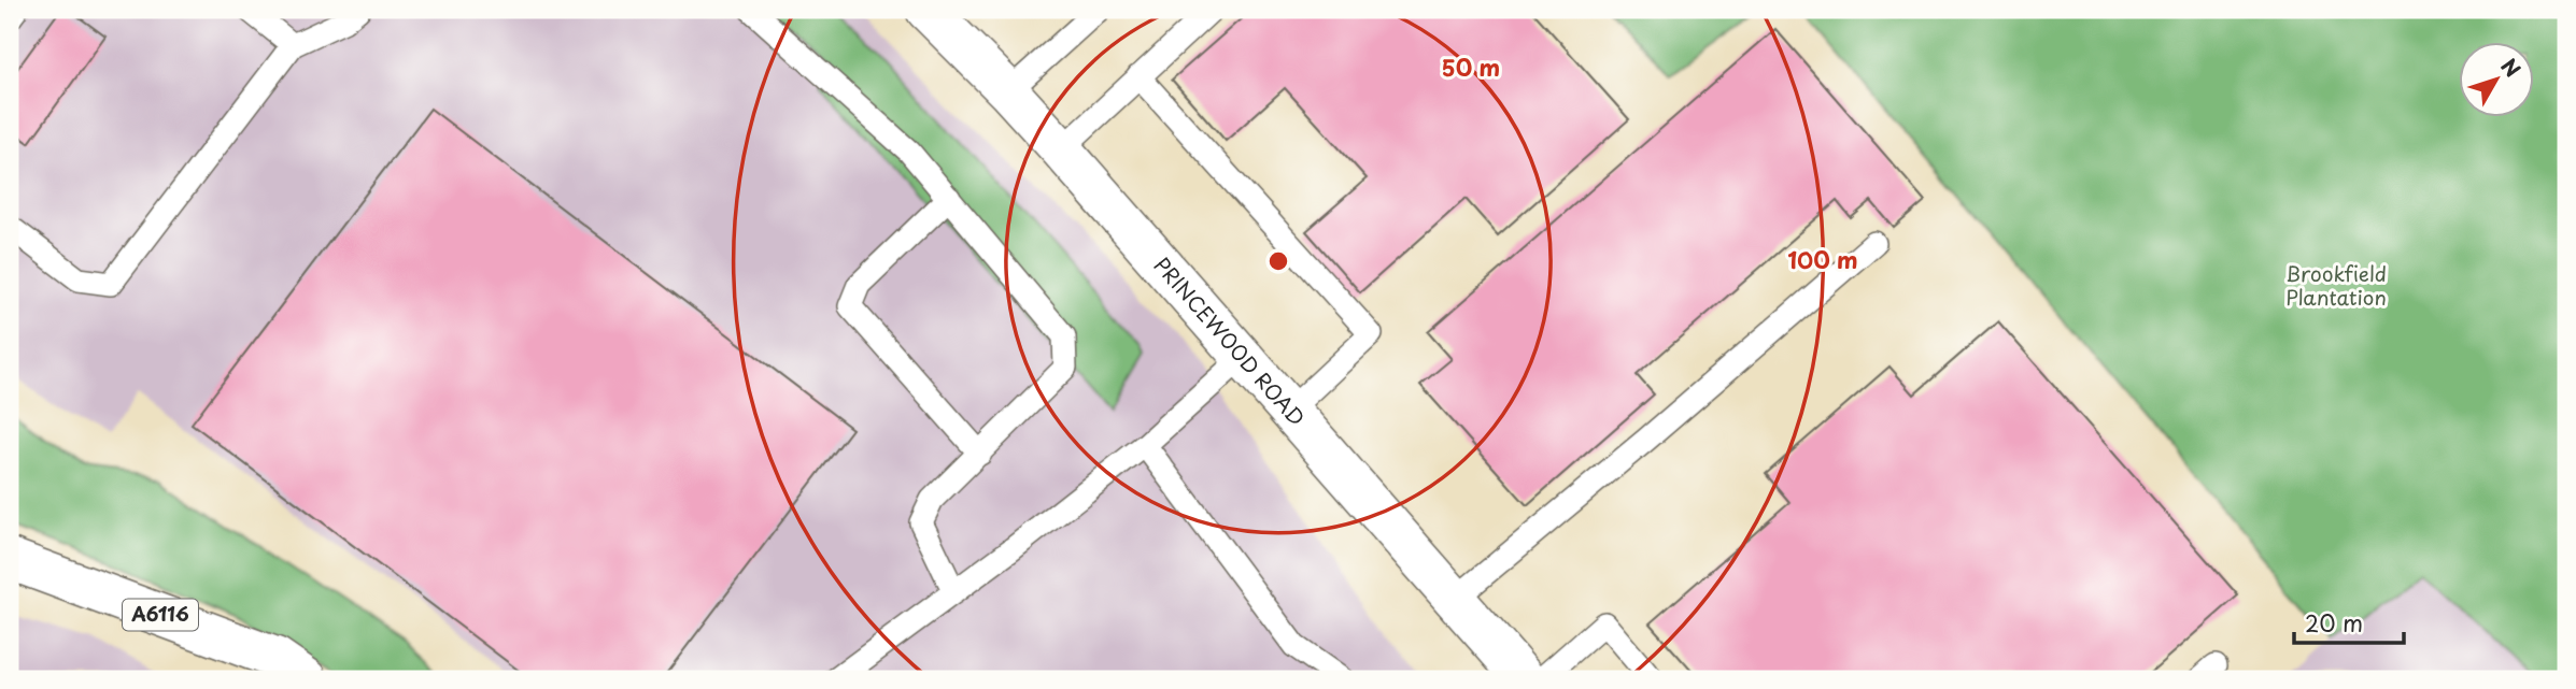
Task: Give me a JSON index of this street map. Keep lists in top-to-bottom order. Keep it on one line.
{"streets":{"street":["PRINCEWOOD ROAD","A6116"]},"parks":["Brookfield Plantation"],"scale_bar":"20 m","north":"top right","rings":["50 m","100 m"]}
